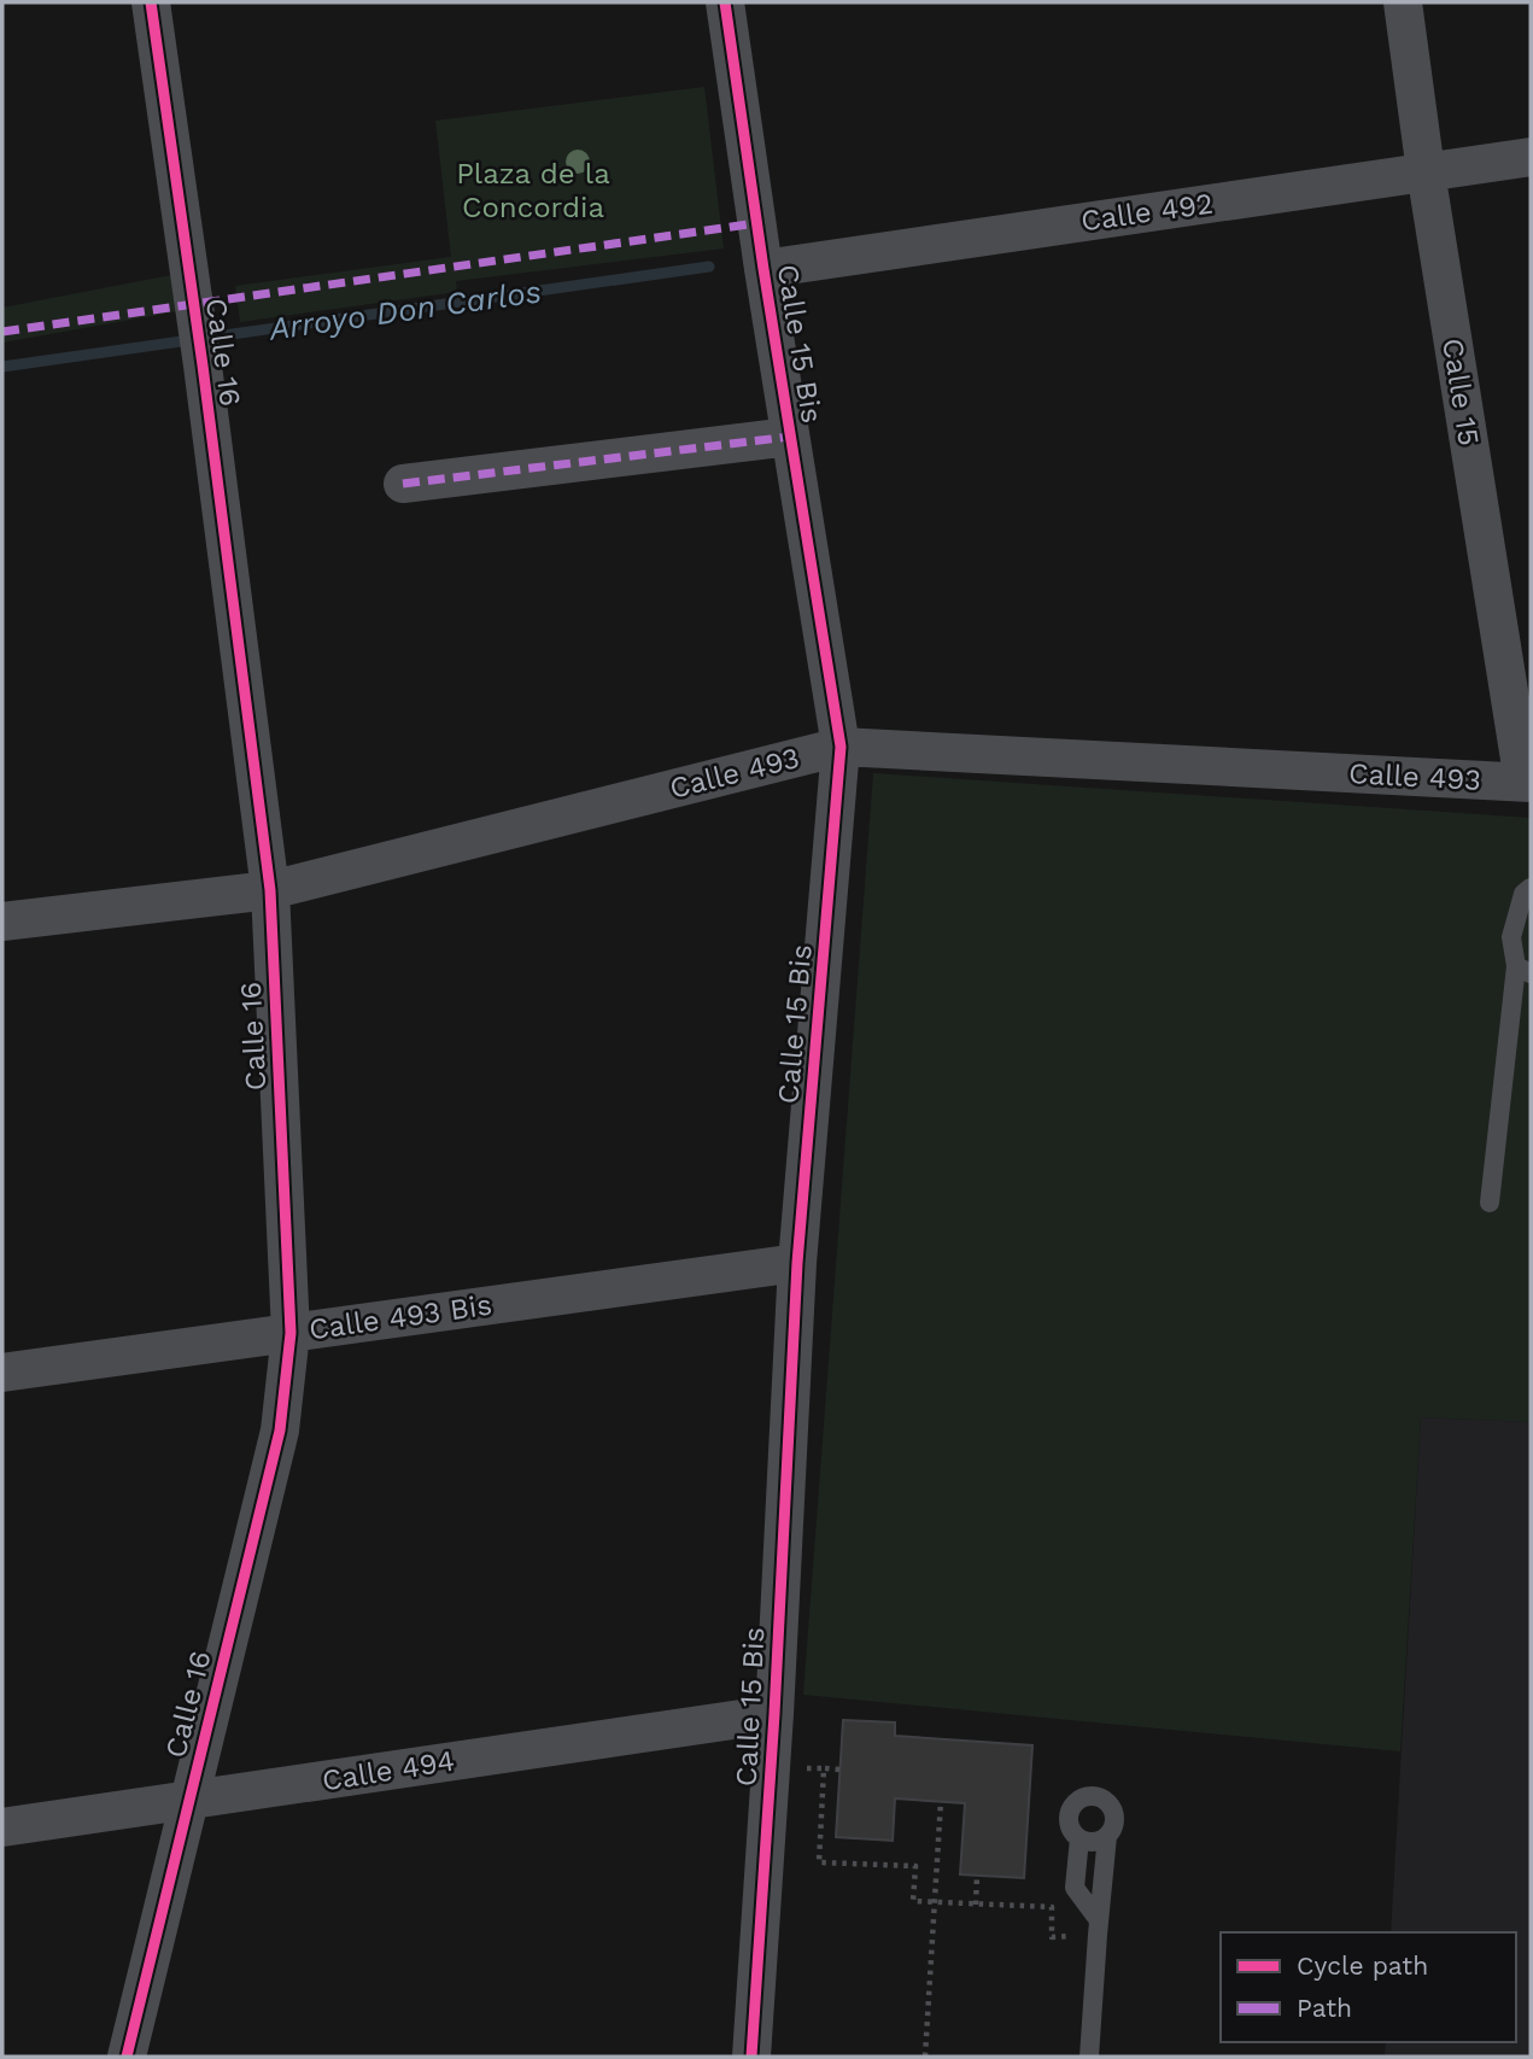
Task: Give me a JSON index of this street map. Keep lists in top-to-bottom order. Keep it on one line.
{"streets":{"street":["Calle 492","Calle 15 Bis","Calle 16","Calle 15","Calle 493","Calle 493 Bis","Calle 494"]},"crossings":[["Calle 492","Calle 15 Bis"],["Calle 492","Calle 15"],["Calle 15 Bis","Calle 493"],["Calle 15 Bis","Calle 493 Bis"],["Calle 15 Bis","Calle 494"],["Calle 16","Calle 493"],["Calle 16","Calle 493 Bis"],["Calle 16","Calle 494"],["Calle 15","Calle 493"]],"water":["Arroyo Don Carlos"],"parks":["Plaza de la Concordia"],"legend":["Cycle path","Path"]}
